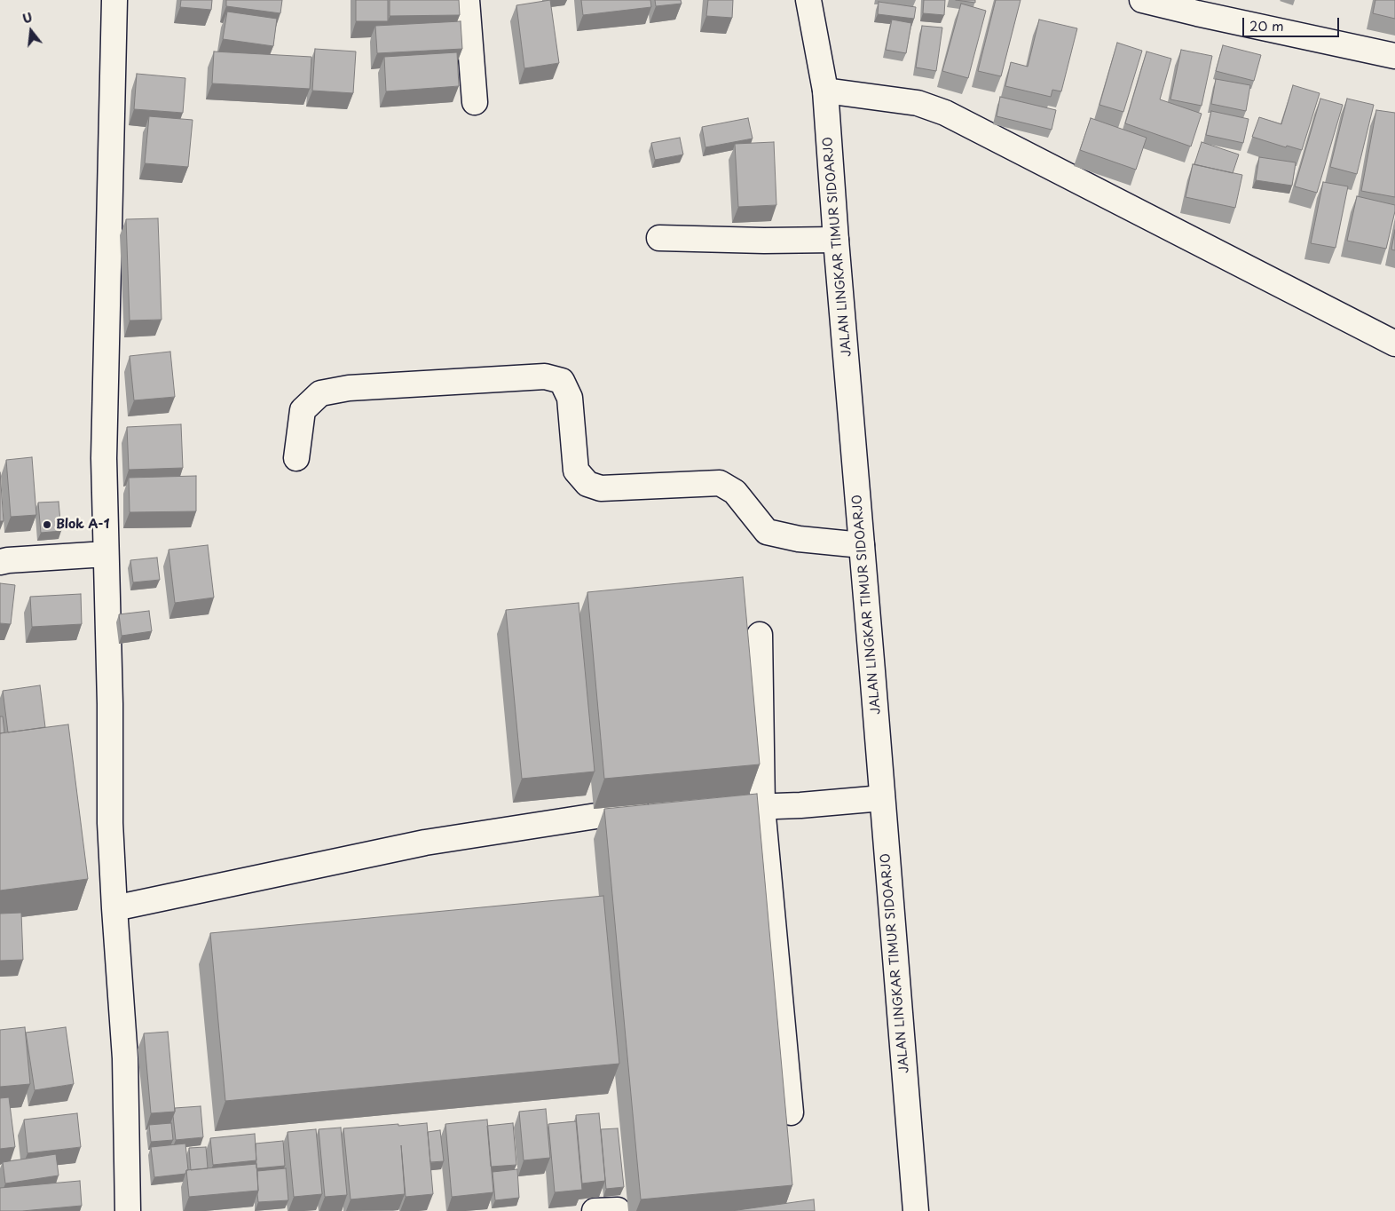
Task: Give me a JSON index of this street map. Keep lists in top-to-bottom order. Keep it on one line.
{"streets":{"street":["JALAN LINGKAR TIMUR SIDOARJO"]},"places":["Blok A-1"],"scale_bar":"20 m","north":"top"}
